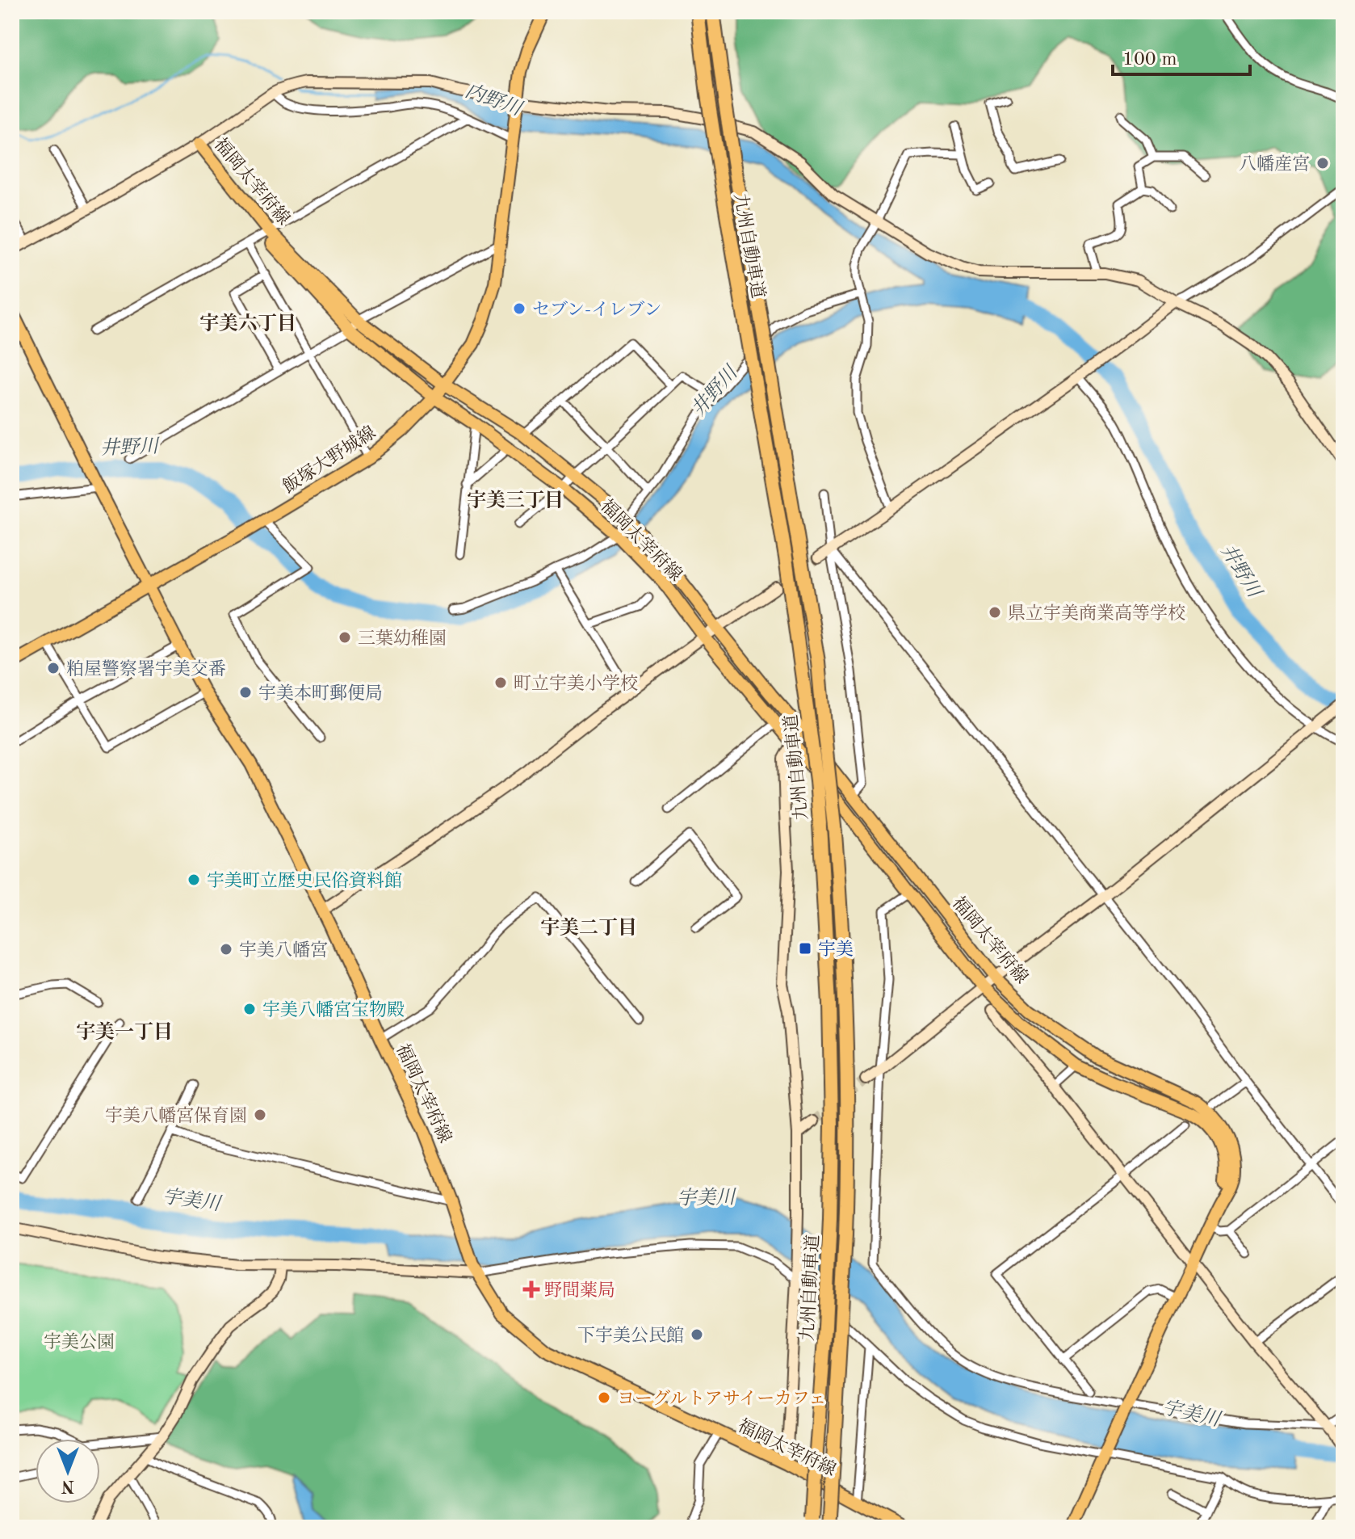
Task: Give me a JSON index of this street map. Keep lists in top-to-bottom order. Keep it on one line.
{"streets":{"highway":["九州自動車道"],"main road":["福岡太宰府線","飯塚大野城線"]},"crossings":[["福岡太宰府線","飯塚大野城線"]],"districts":["宇美六丁目","宇美三丁目","宇美二丁目","宇美一丁目"],"water":["内野川","井野川","宇美川"],"parks":["宇美公園"],"places":{"other":["八幡産宮","セブン-イレブン","県立宇美商業高等学校","三葉幼稚園","粕屋警察署宇美交番","町立宇美小学校","宇美本町郵便局","宇美町立歴史民俗資料館","宇美八幡宮","宇美八幡宮宝物殿","宇美八幡宮保育園","下宇美公民館","ヨーグルトアサイーカフェ"],"transit":["宇美"],"health":["野間薬局"]},"scale_bar":"100 m","north":"bottom"}
